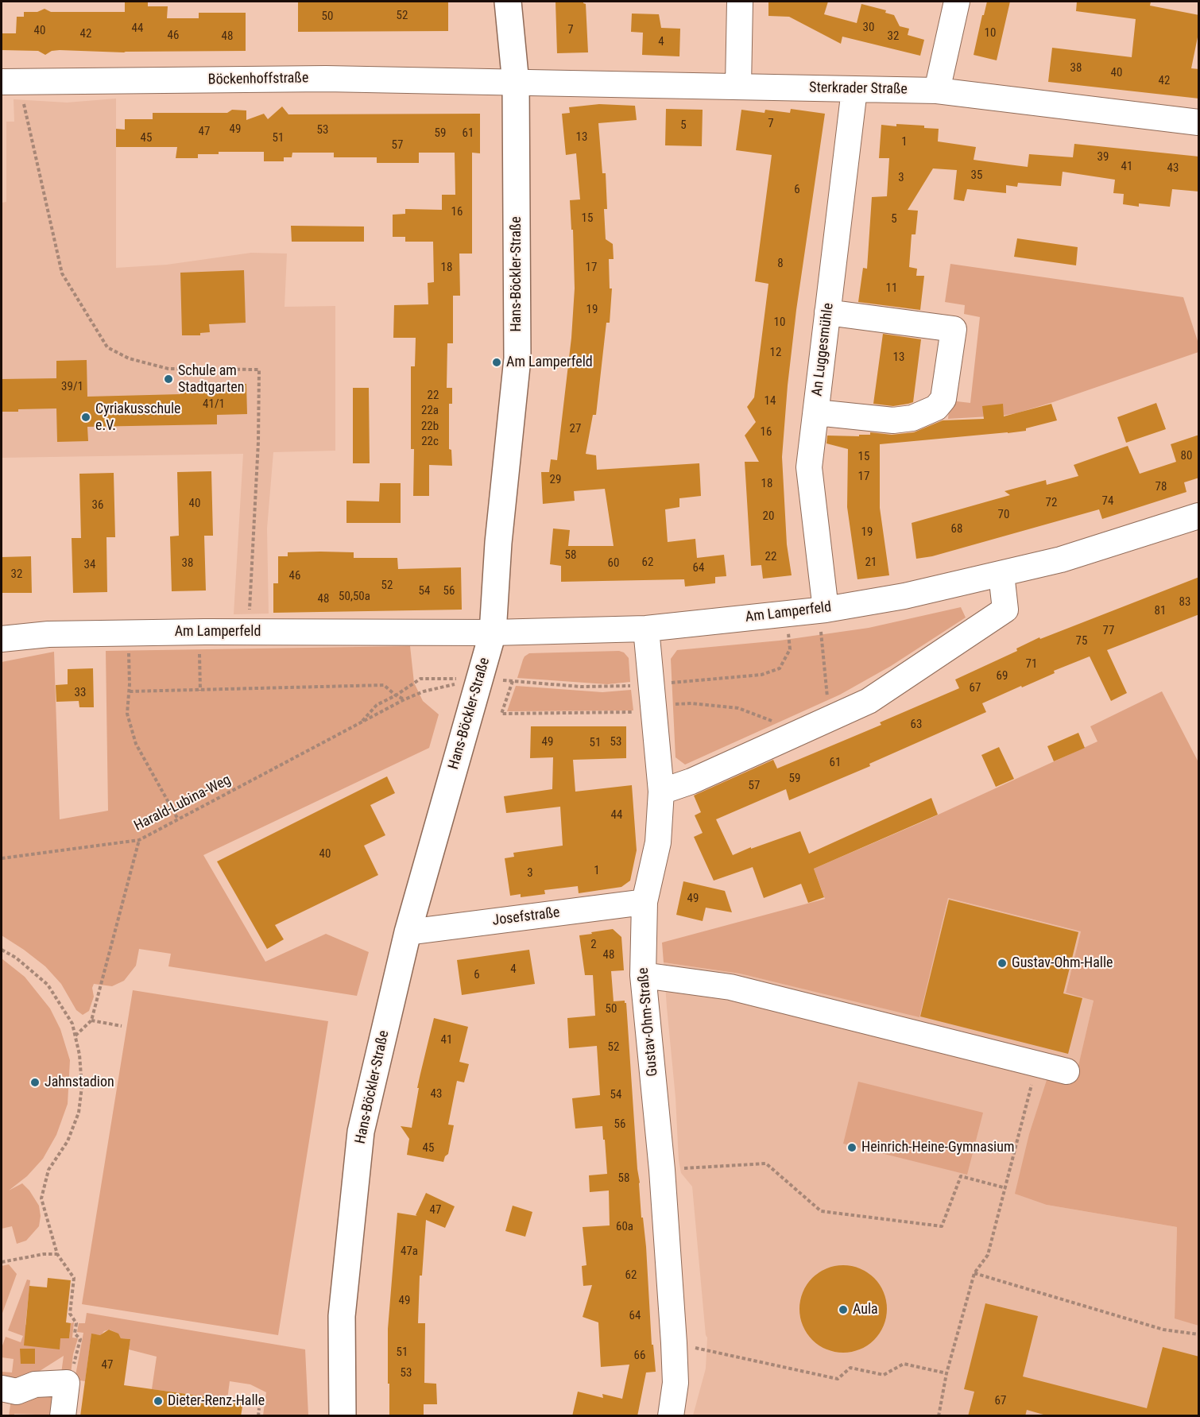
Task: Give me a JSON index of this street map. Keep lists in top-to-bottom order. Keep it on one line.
{"streets":{"main road":["Hans-Böckler-Straße"],"street":["Böckenhoffstraße","Sterkrader Straße","An Luggesmühle","Am Lamperfeld","Josefstraße","Gustav-Ohm-Straße"],"path":["Harald-Lubina-Weg"]},"crossings":[["Böckenhoffstraße","Sterkrader Straße"],["Böckenhoffstraße","Hans-Böckler-Straße"],["Sterkrader Straße","Hans-Böckler-Straße"],["Sterkrader Straße","An Luggesmühle"],["Hans-Böckler-Straße","Am Lamperfeld"],["Hans-Böckler-Straße","Harald-Lubina-Weg"],["Hans-Böckler-Straße","Josefstraße"],["An Luggesmühle","Am Lamperfeld"],["Am Lamperfeld","Gustav-Ohm-Straße"],["Josefstraße","Gustav-Ohm-Straße"]],"places":["Am Lamperfeld","Schule am Stadtgarten","Cyriakusschule e.V.","Gustav-Ohm-Halle","Jahnstadion","Heinrich-Heine-Gymnasium","Aula","Dieter-Renz-Halle"],"house_numbers":["52","50","30","44","7","40","10","42","46","48","32","4","38","40","42","7","5","49","53","47","59","61","13","45","51","1","57","39","41","43","35","3","6","16","15","5","8","18","17","11","19","10","12","13","39/1","22","14","41/1","22a","22b","27","16","22c","80","15","17","29","18","78","74","72","40","36","70","20","68","19","58","22","62","21","38","60","34","64","32","46","52","54","56","50,50a","48","83","81","77","75","71","69","67","33","63","49","53","51","61","59","57","44","40","1","3","49","2","48","4","6","50","41","52","43","54","56","45","58","47","60a","47a","62","49","64","51","66","47","53","67"]}
